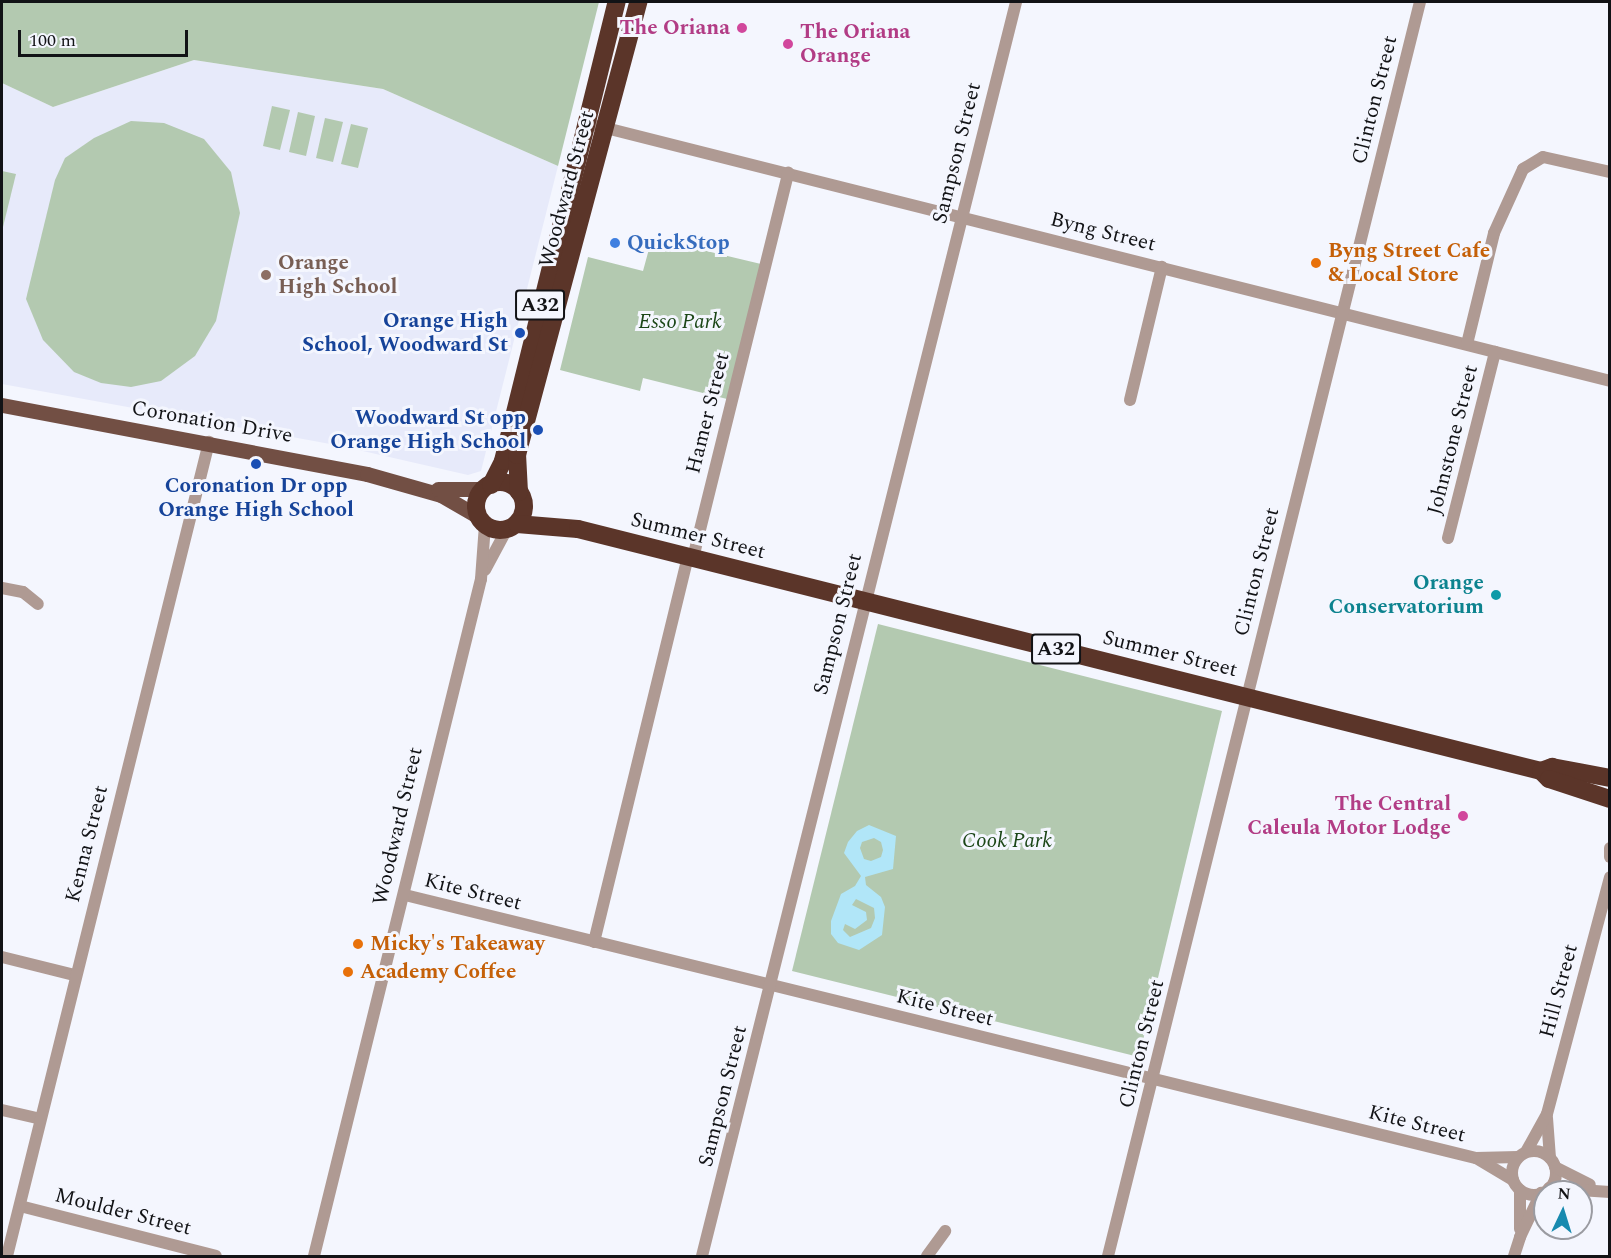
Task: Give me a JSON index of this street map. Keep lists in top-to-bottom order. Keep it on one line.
{"streets":{"highway":["Woodward Street","A32","Summer Street"],"main road":["Coronation Drive"],"street":["Clinton Street","Sampson Street","Byng Street","Hamer Street","Johnstone Street","Kenna Street","Kite Street","Hill Street","Moulder Street"]},"crossings":[["Clinton Street","Byng Street"],["Clinton Street","Summer Street"],["Clinton Street","Kite Street"],["Sampson Street","Byng Street"],["Sampson Street","Summer Street"],["Sampson Street","Kite Street"],["Woodward Street","Byng Street"],["Woodward Street","A32"],["Woodward Street","Coronation Drive"],["Woodward Street","Summer Street"],["Woodward Street","Kite Street"],["Byng Street","Hamer Street"],["Byng Street","Johnstone Street"],["A32","Coronation Drive"],["A32","Summer Street"],["Hamer Street","Summer Street"],["Hamer Street","Kite Street"],["Coronation Drive","Summer Street"],["Coronation Drive","Kenna Street"],["Kenna Street","Moulder Street"],["Kite Street","Hill Street"]],"parks":["Esso Park","Cook Park"],"places":["The Oriana","The Oriana Orange","QuickStop","Byng Street Cafe & Local Store","Orange High School","Orange High School, Woodward St","Woodward St opp Orange High School","Coronation Dr opp Orange High School","Orange Conservatorium","The Central Caleula Motor Lodge","Micky's Takeaway","Academy Coffee"],"scale_bar":"100 m","north":"top"}
